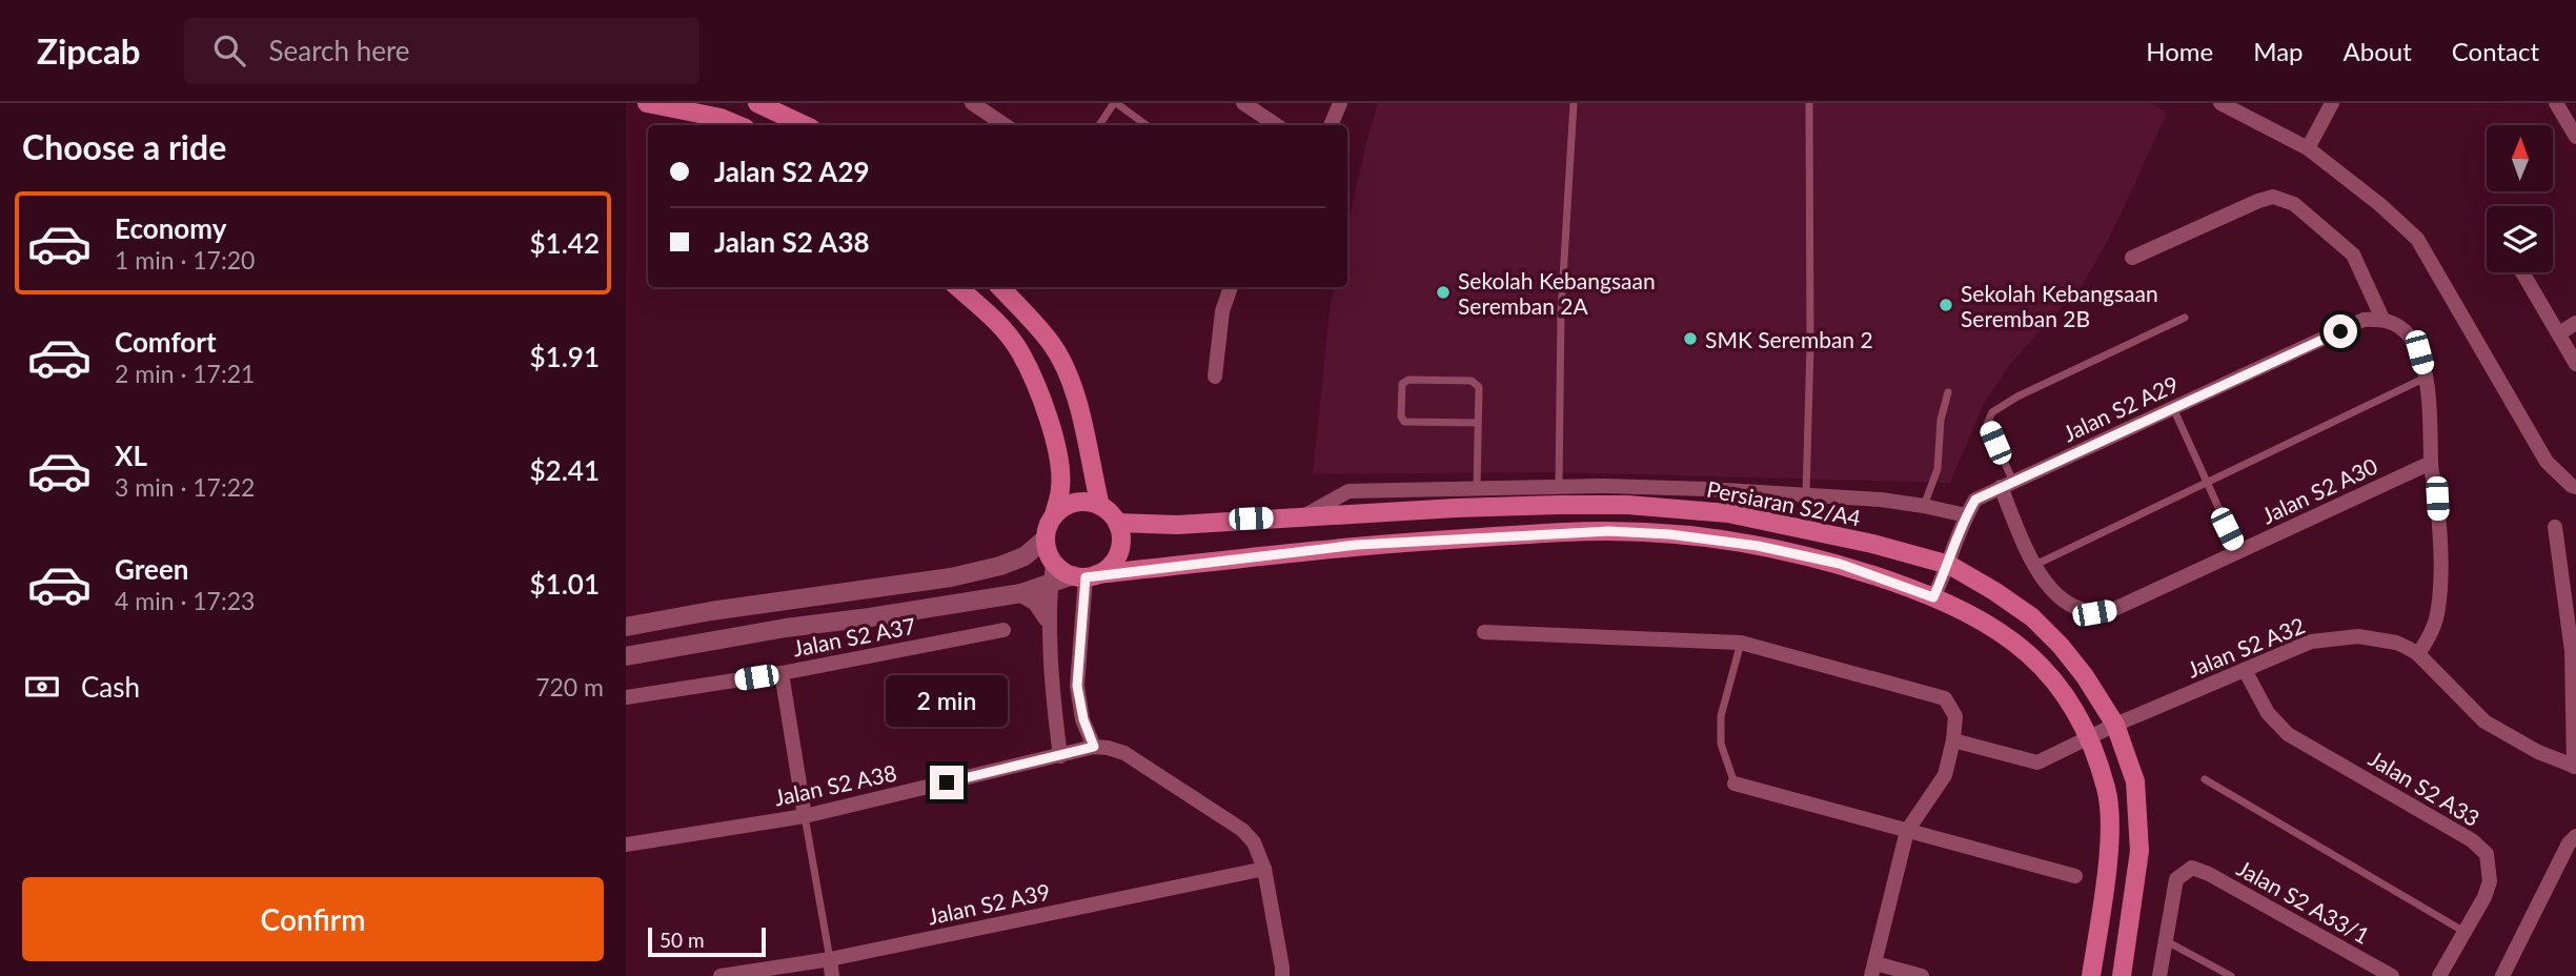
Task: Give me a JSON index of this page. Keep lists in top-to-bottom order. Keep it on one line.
{"streets":{"main road":["Persiaran S2/A4"],"street":["Jalan S2 A29","Jalan S2 A30","Jalan S2 A37","Jalan S2 A32","Jalan S2 A38","Jalan S2 A33","Jalan S2 A33/1","Jalan S2 A39"]},"crossings":[["Jalan S2 A29","Jalan S2 A30"],["Persiaran S2/A4","Jalan S2 A32"],["Jalan S2 A32","Jalan S2 A33"]],"places":["Sekolah Kebangsaan Seremban 2A","Sekolah Kebangsaan Seremban 2B","SMK Seremban 2"],"scale_bar":"50 m","north":"top","page":{"header":"Zipcab","search":"Search here","nav":["Home","Map","About","Contact"],"heading":"Choose a ride","banner":["Jalan S2 A29","Jalan S2 A38"],"list":[{"name":"Economy","note":"1 min · 17:20","value":"$1.42"},{"name":"Comfort","note":"2 min · 17:21","value":"$1.91"},{"name":"XL","note":"3 min · 17:22","value":"$2.41"},{"name":"Green","note":"4 min · 17:23","value":"$1.01"}],"pay":["Cash","720 m"],"bubble":"2 min","buttons":"Confirm","scale":"50 m"}}
